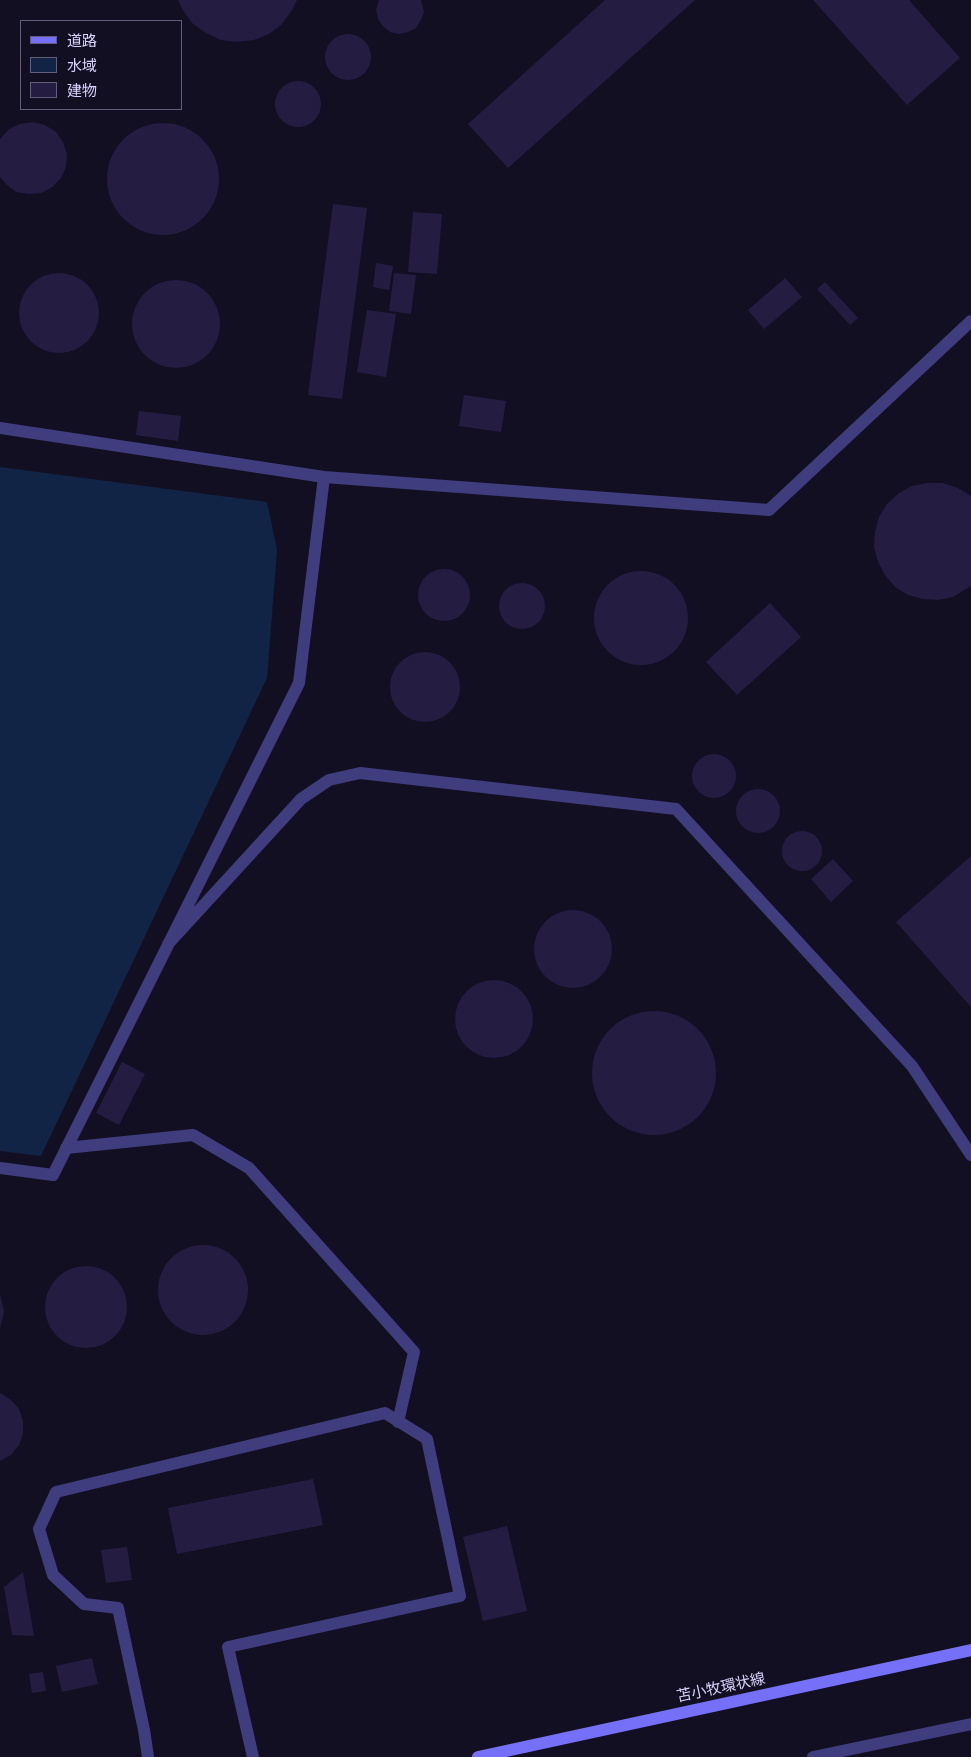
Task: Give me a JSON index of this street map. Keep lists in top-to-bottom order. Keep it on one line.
{"streets":{"main road":["苫小牧環状線"]},"legend":["道路","水域","建物"]}
